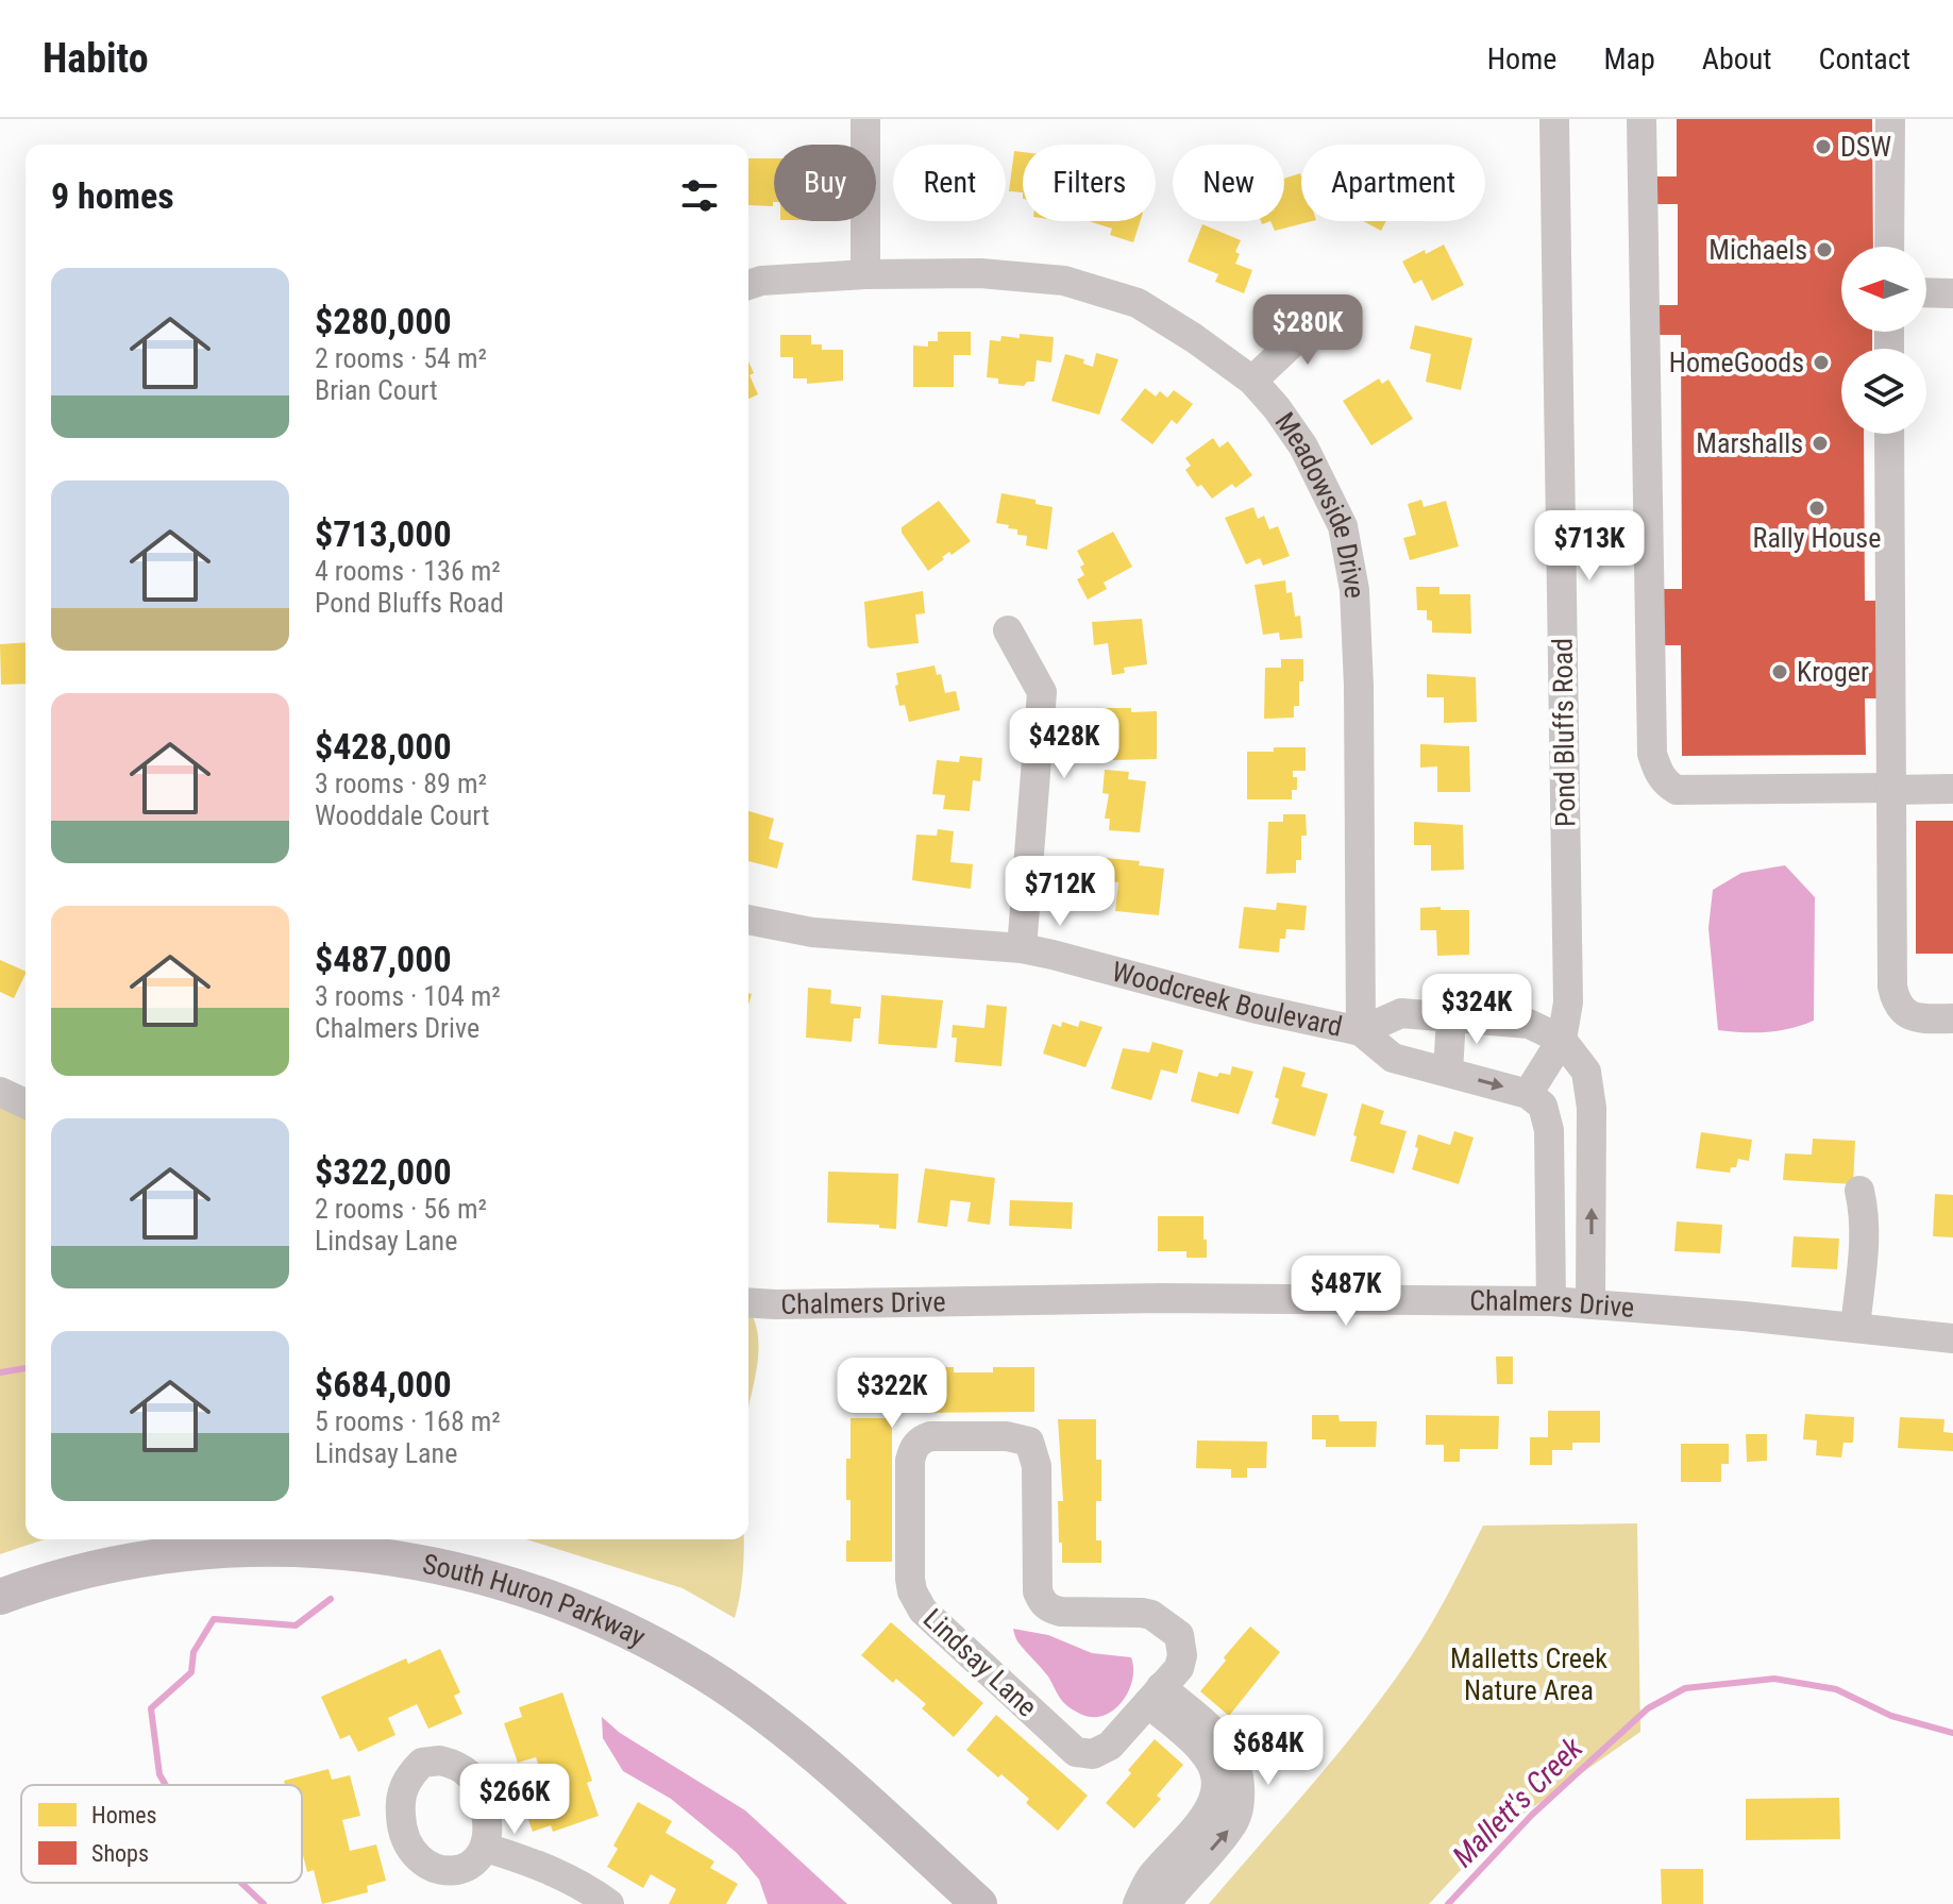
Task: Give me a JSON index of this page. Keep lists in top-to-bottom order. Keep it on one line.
{"streets":{"main road":["South Huron Parkway"],"street":["Meadowside Drive","Pond Bluffs Road","Woodcreek Boulevard","Chalmers Drive","Lindsay Lane"]},"crossings":[["Meadowside Drive","Woodcreek Boulevard"],["Pond Bluffs Road","Woodcreek Boulevard"]],"water":["Mallett's Creek"],"parks":["Malletts Creek Nature Area"],"places":["DSW","Michaels","HomeGoods","Marshalls","Rally House","Kroger"],"legend":["Homes","Shops"],"north":"left","page":{"header":"Habito","nav":["Home","Map","About","Contact"],"chip":["Buy","Rent","Filters","New","Apartment"],"heading":"9 homes","list":[{"name":"$280,000","note":"2 rooms · 54 m² · Brian Court"},{"name":"$713,000","note":"4 rooms · 136 m² · Pond Bluffs Road"},{"name":"$428,000","note":"3 rooms · 89 m² · Wooddale Court"},{"name":"$487,000","note":"3 rooms · 104 m² · Chalmers Drive"},{"name":"$322,000","note":"2 rooms · 56 m² · Lindsay Lane"},{"name":"$684,000","note":"5 rooms · 168 m² · Lindsay Lane"}],"price":["$280K","$713K","$428K","$712K","$324K","$487K","$322K","$684K","$266K"]}}
